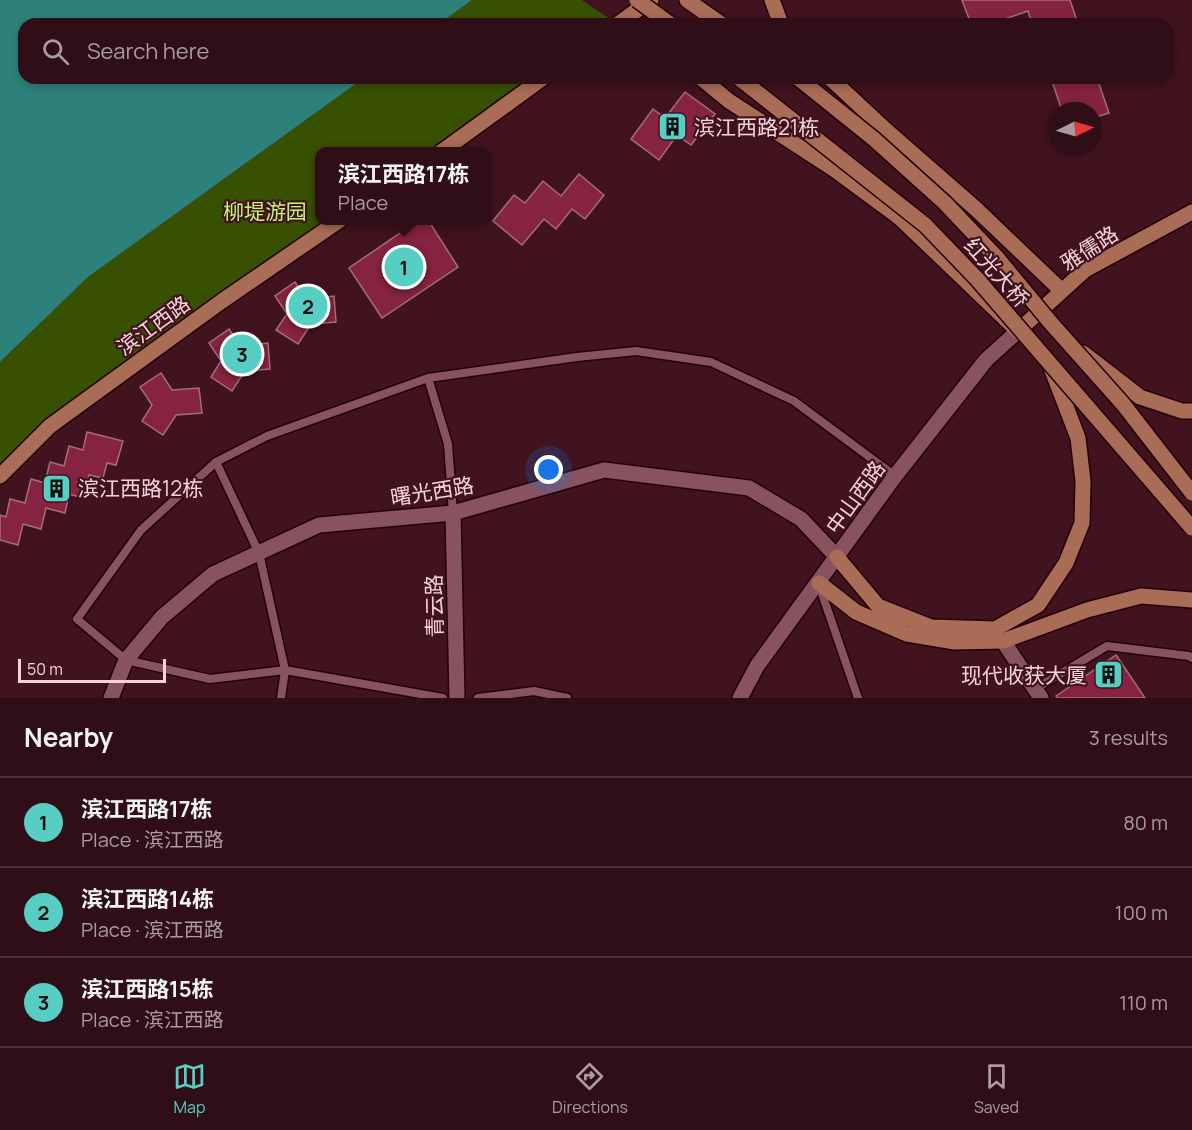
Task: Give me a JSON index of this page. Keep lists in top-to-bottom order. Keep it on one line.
{"streets":{"main road":["雅儒路","红光大桥","滨江西路"],"street":["曙光西路","中山西路","青云路"]},"crossings":[["雅儒路","中山西路"],["曙光西路","中山西路"],["曙光西路","青云路"]],"parks":["柳堤游园"],"places":{"building":["滨江西路21栋","滨江西路12栋","现代收获大厦"]},"scale_bar":"50 m","north":"right","page":{"search":"Search here","popup":["滨江西路17栋","Place"],"pins":["1","2","3"],"scale":"50 m","heading":["Nearby","3 results"],"list":[{"mark":"1","name":"滨江西路17栋","note":"Place · 滨江西路","value":"80 m"},{"mark":"2","name":"滨江西路14栋","note":"Place · 滨江西路","value":"100 m"},{"mark":"3","name":"滨江西路15栋","note":"Place · 滨江西路","value":"110 m"}],"nav":["Map","Directions","Saved"]}}
